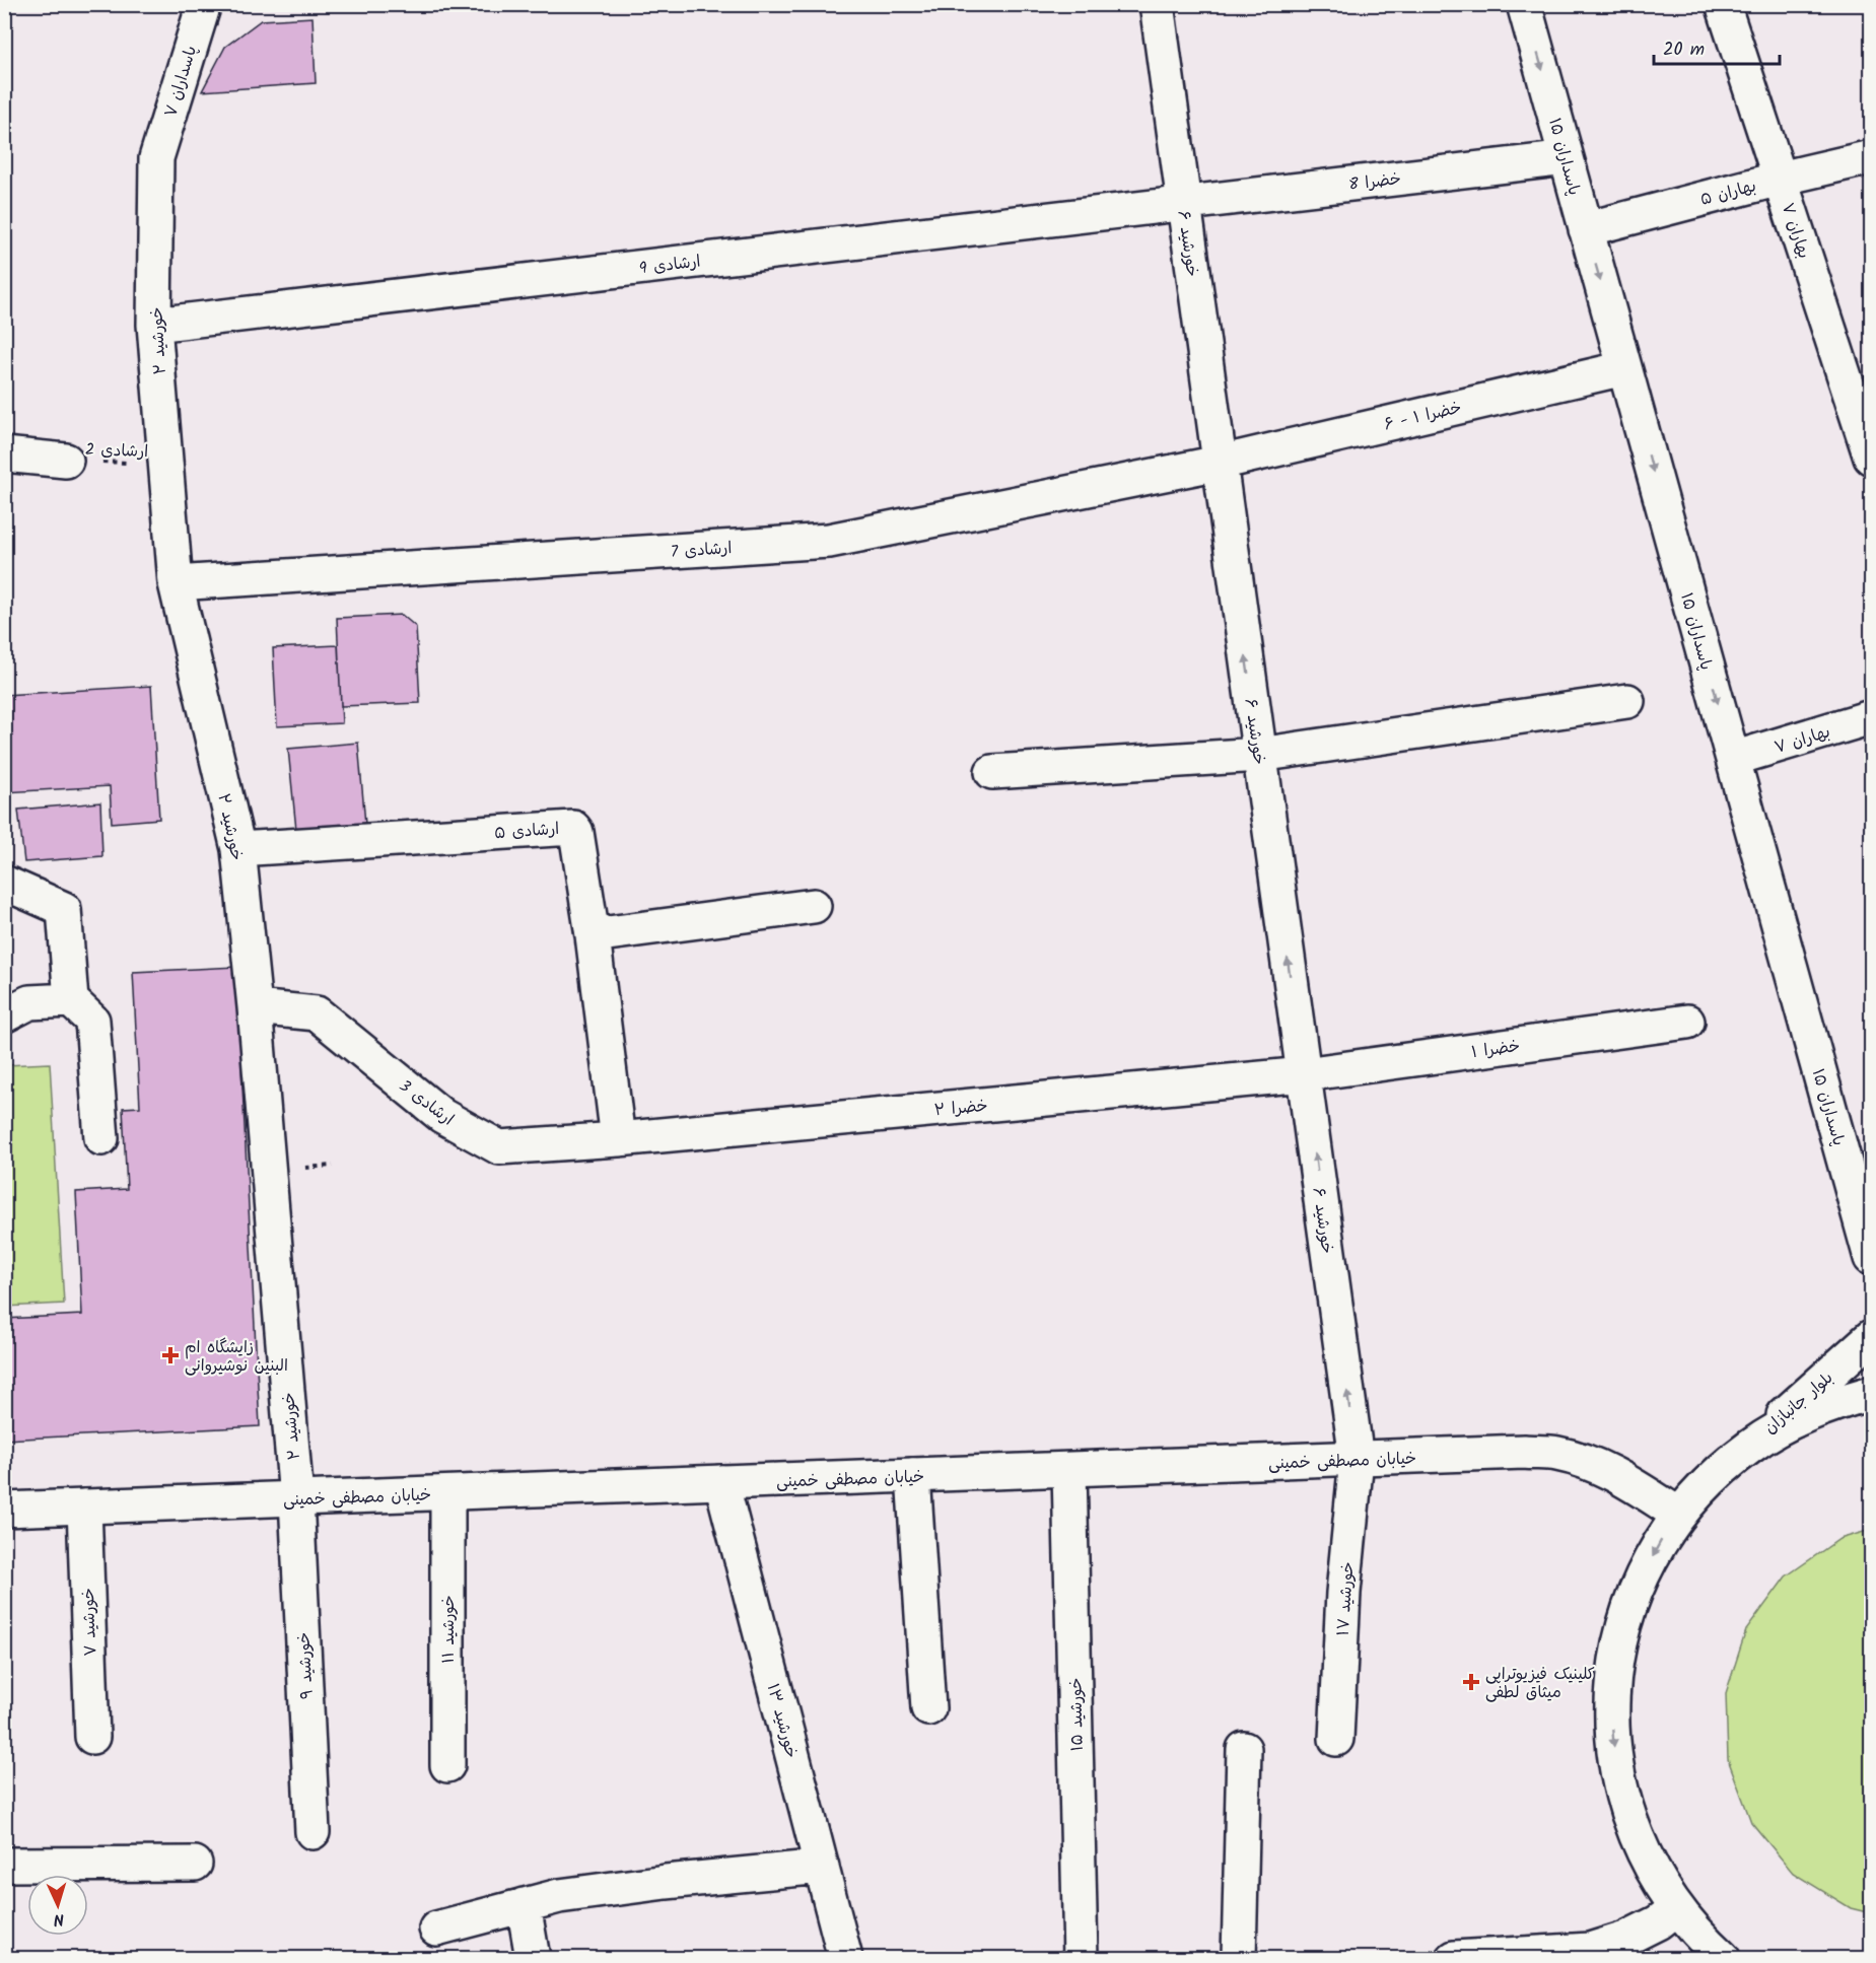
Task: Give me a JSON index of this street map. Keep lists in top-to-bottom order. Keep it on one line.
{"streets":{"main road":["پاسداران ۷","پاسداران ۱۵","خضرا 8","بهاران ۵","بهاران ۷","خورشید ۶","ارشادی 9","خورشید ۲","خضرا ۱ - ۶","ارشادی 7","ارشادی ۵","خضرا ۱","ارشادی 3","خضرا ۲","بلوار جانبازان","خیابان مصطفی خمینی","خورشید ۱۷","خورشید ۷","خورشید ۱۱","خورشید ۹","خورشید ۱۵","خورشید ۱۳"],"path":["ارشادی 2"]},"crossings":[["پاسداران ۷","خورشید ۲"],["پاسداران ۱۵","خضرا 8"],["پاسداران ۱۵","بهاران ۵"],["پاسداران ۱۵","بهاران ۷"],["پاسداران ۱۵","خضرا ۱ - ۶"],["خضرا 8","خورشید ۶"],["خضرا 8","ارشادی 9"],["بهاران ۵","بهاران ۷"],["خورشید ۶","ارشادی 9"],["خورشید ۶","خضرا ۱ - ۶"],["خورشید ۶","ارشادی 7"],["خورشید ۶","خضرا ۱"],["خورشید ۶","خضرا ۲"],["خورشید ۶","خیابان مصطفی خمینی"],["خورشید ۶","خورشید ۱۷"],["ارشادی 9","خورشید ۲"],["خورشید ۲","ارشادی 2"],["خورشید ۲","ارشادی 7"],["خورشید ۲","ارشادی ۵"],["خورشید ۲","ارشادی 3"],["خورشید ۲","خیابان مصطفی خمینی"],["خورشید ۲","خورشید ۹"],["خضرا ۱ - ۶","ارشادی 7"],["ارشادی ۵","ارشادی 3"],["ارشادی ۵","خضرا ۲"],["خضرا ۱","خضرا ۲"],["ارشادی 3","خضرا ۲"],["خیابان مصطفی خمینی","خورشید ۱۷"],["خیابان مصطفی خمینی","خورشید ۷"],["خیابان مصطفی خمینی","خورشید ۱۱"],["خیابان مصطفی خمینی","خورشید ۹"],["خیابان مصطفی خمینی","خورشید ۱۵"],["خیابان مصطفی خمینی","خورشید ۱۳"]],"one_way":["پاسداران ۱۵","خورشید ۶"],"places":{"health":["زایشگاه ام البنین نوشیروانی","کلینیک فیزیوتراپی میثاق لطفی"]},"scale_bar":"20 m","north":"bottom"}
